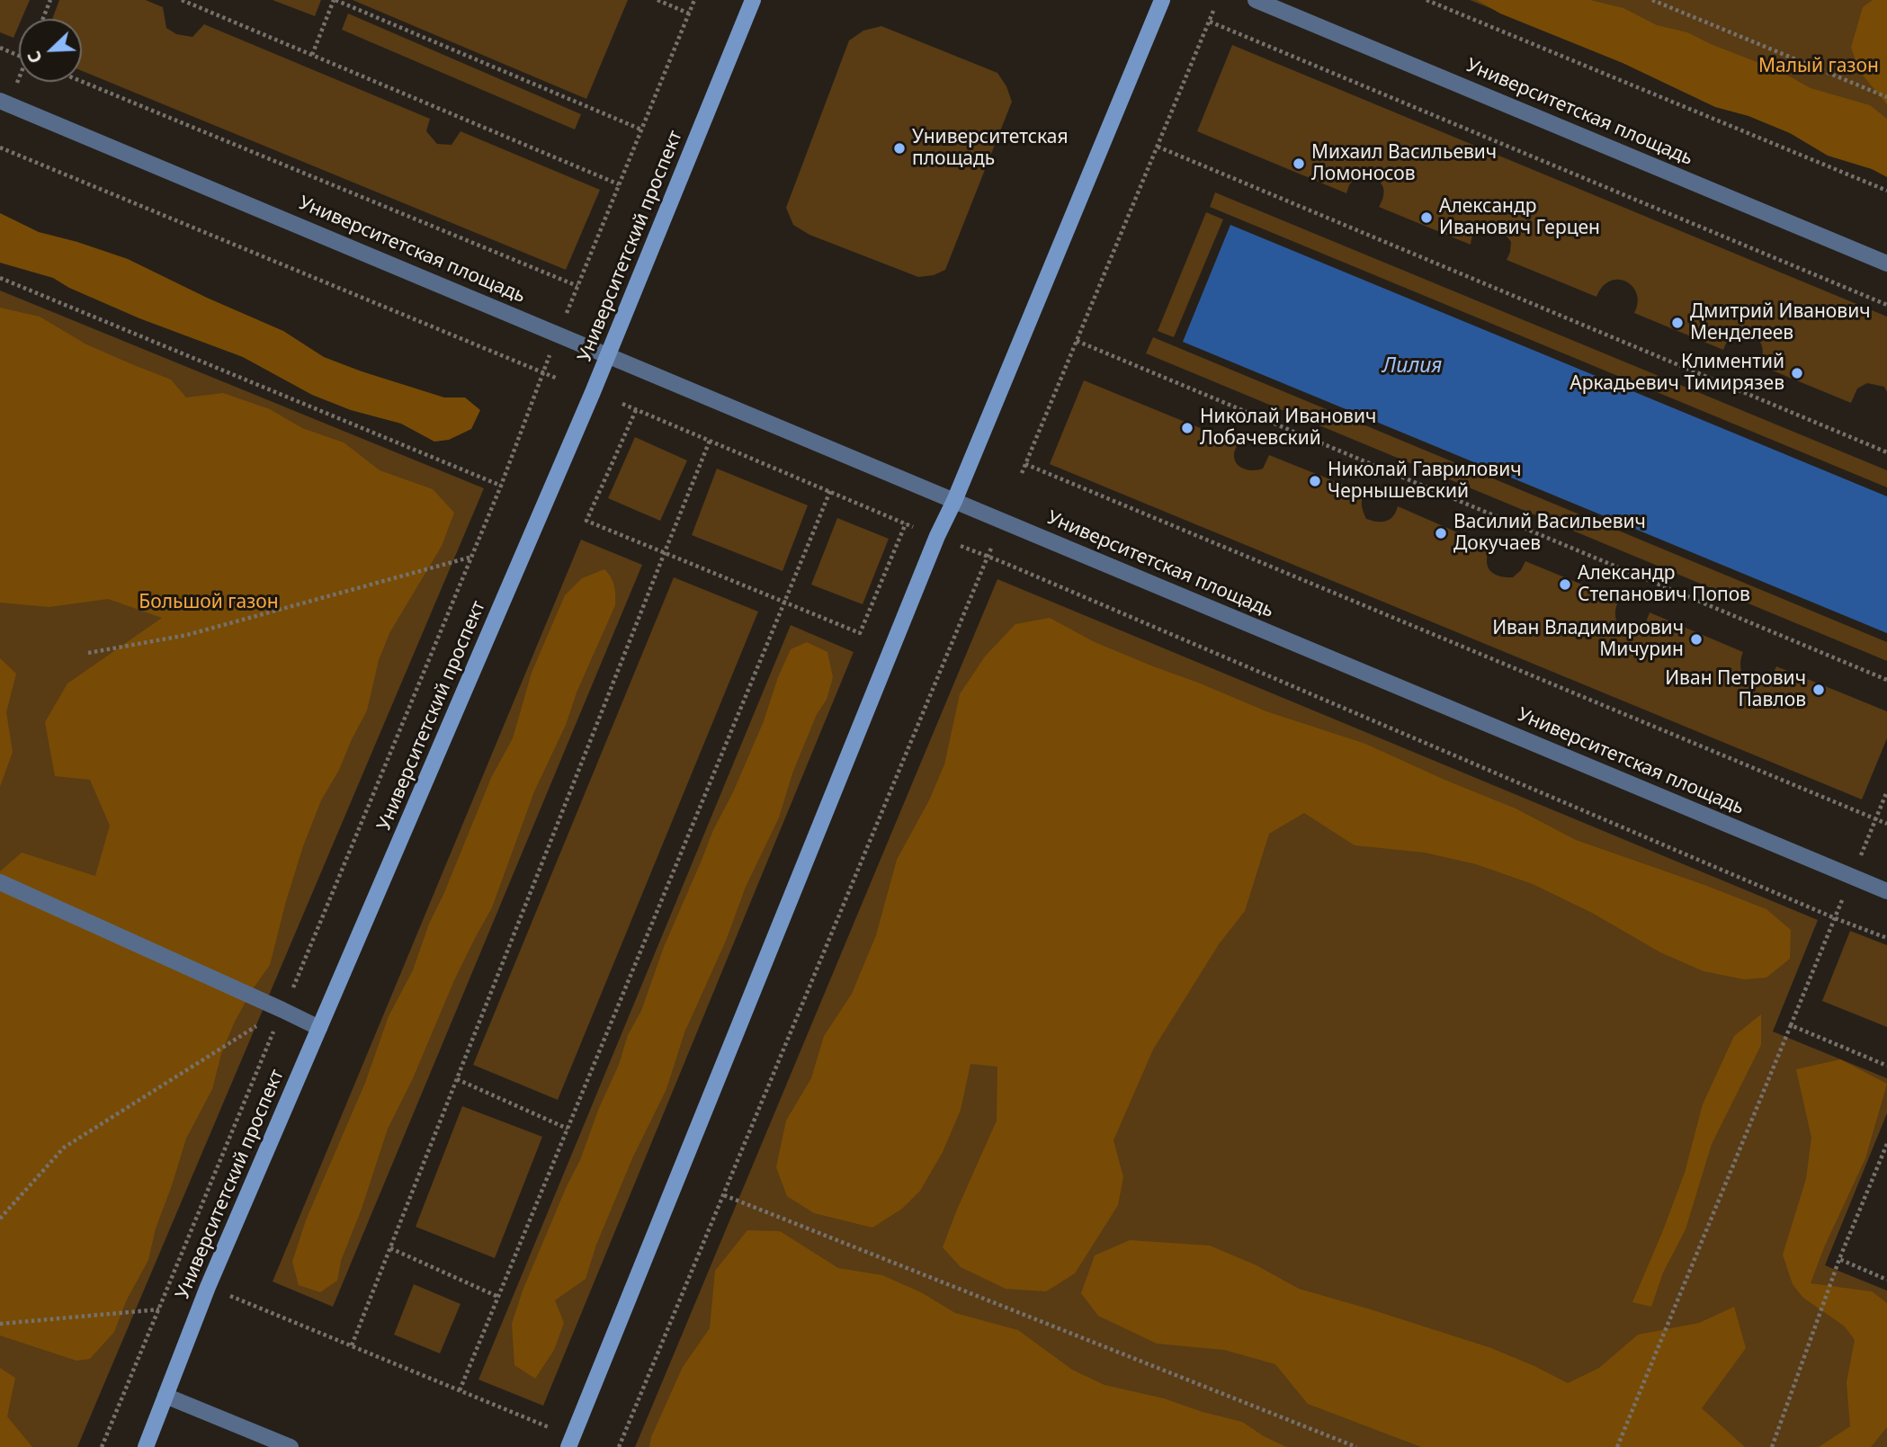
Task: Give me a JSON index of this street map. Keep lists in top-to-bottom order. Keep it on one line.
{"streets":{"main road":["Университетский проспект"],"street":["Университетская площадь"]},"crossings":[["Университетская площадь","Университетский проспект"]],"water":["Лилия"],"parks":["Малый газон","Большой газон"],"places":["Университетская площадь","Михаил Васильевич Ломоносов","Александр Иванович Герцен","Дмитрий Иванович Менделеев","Климентий Аркадьевич Тимирязев","Николай Иванович Лобачевский","Николай Гаврилович Чернышевский","Василий Васильевич Докучаев","Александр Степанович Попов","Иван Владимирович Мичурин","Иван Петрович Павлов"],"north":"bottom left"}
